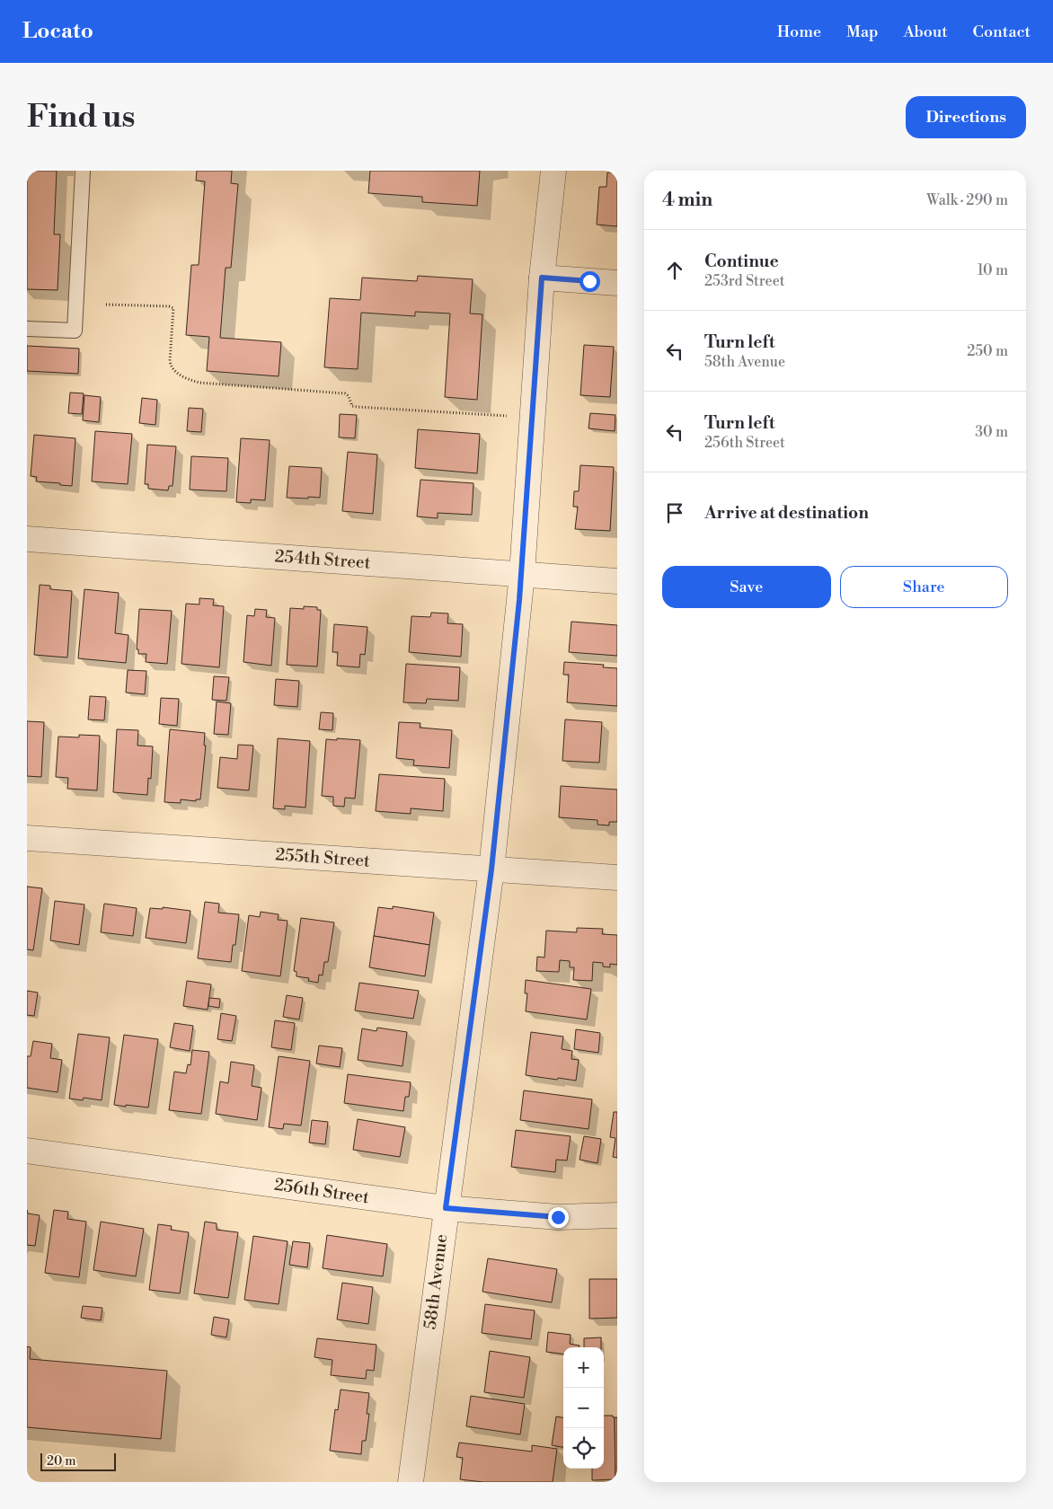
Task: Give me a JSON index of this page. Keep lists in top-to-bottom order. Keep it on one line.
{"streets":{"street":["254th Street","255th Street","256th Street","58th Avenue"]},"crossings":[["254th Street","58th Avenue"],["255th Street","58th Avenue"],["256th Street","58th Avenue"]],"scale_bar":"20 m","page":{"header":"Locato","nav":["Home","Map","About","Contact"],"buttons":["Directions",["Save","Share"]],"title":"Find us","heading":["4 min","Walk · 290 m"],"list":[["Continue","253rd Street","10 m"],["Turn left","58th Avenue","250 m"],["Turn left","256th Street","30 m"],"Arrive at destination"],"map_buttons":["+","−"],"scale":"20 m"}}
